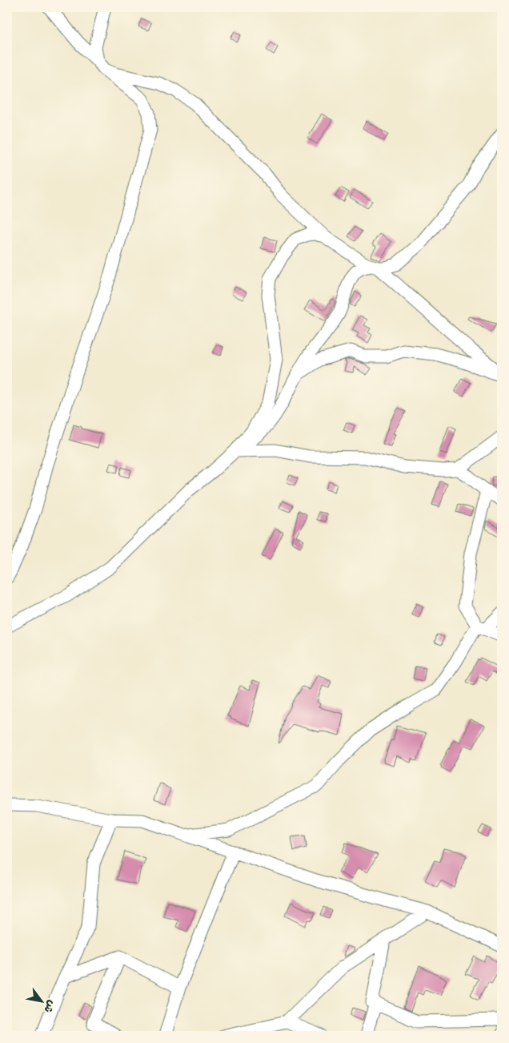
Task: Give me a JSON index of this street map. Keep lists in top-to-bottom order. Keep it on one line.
{"north":"bottom right"}
